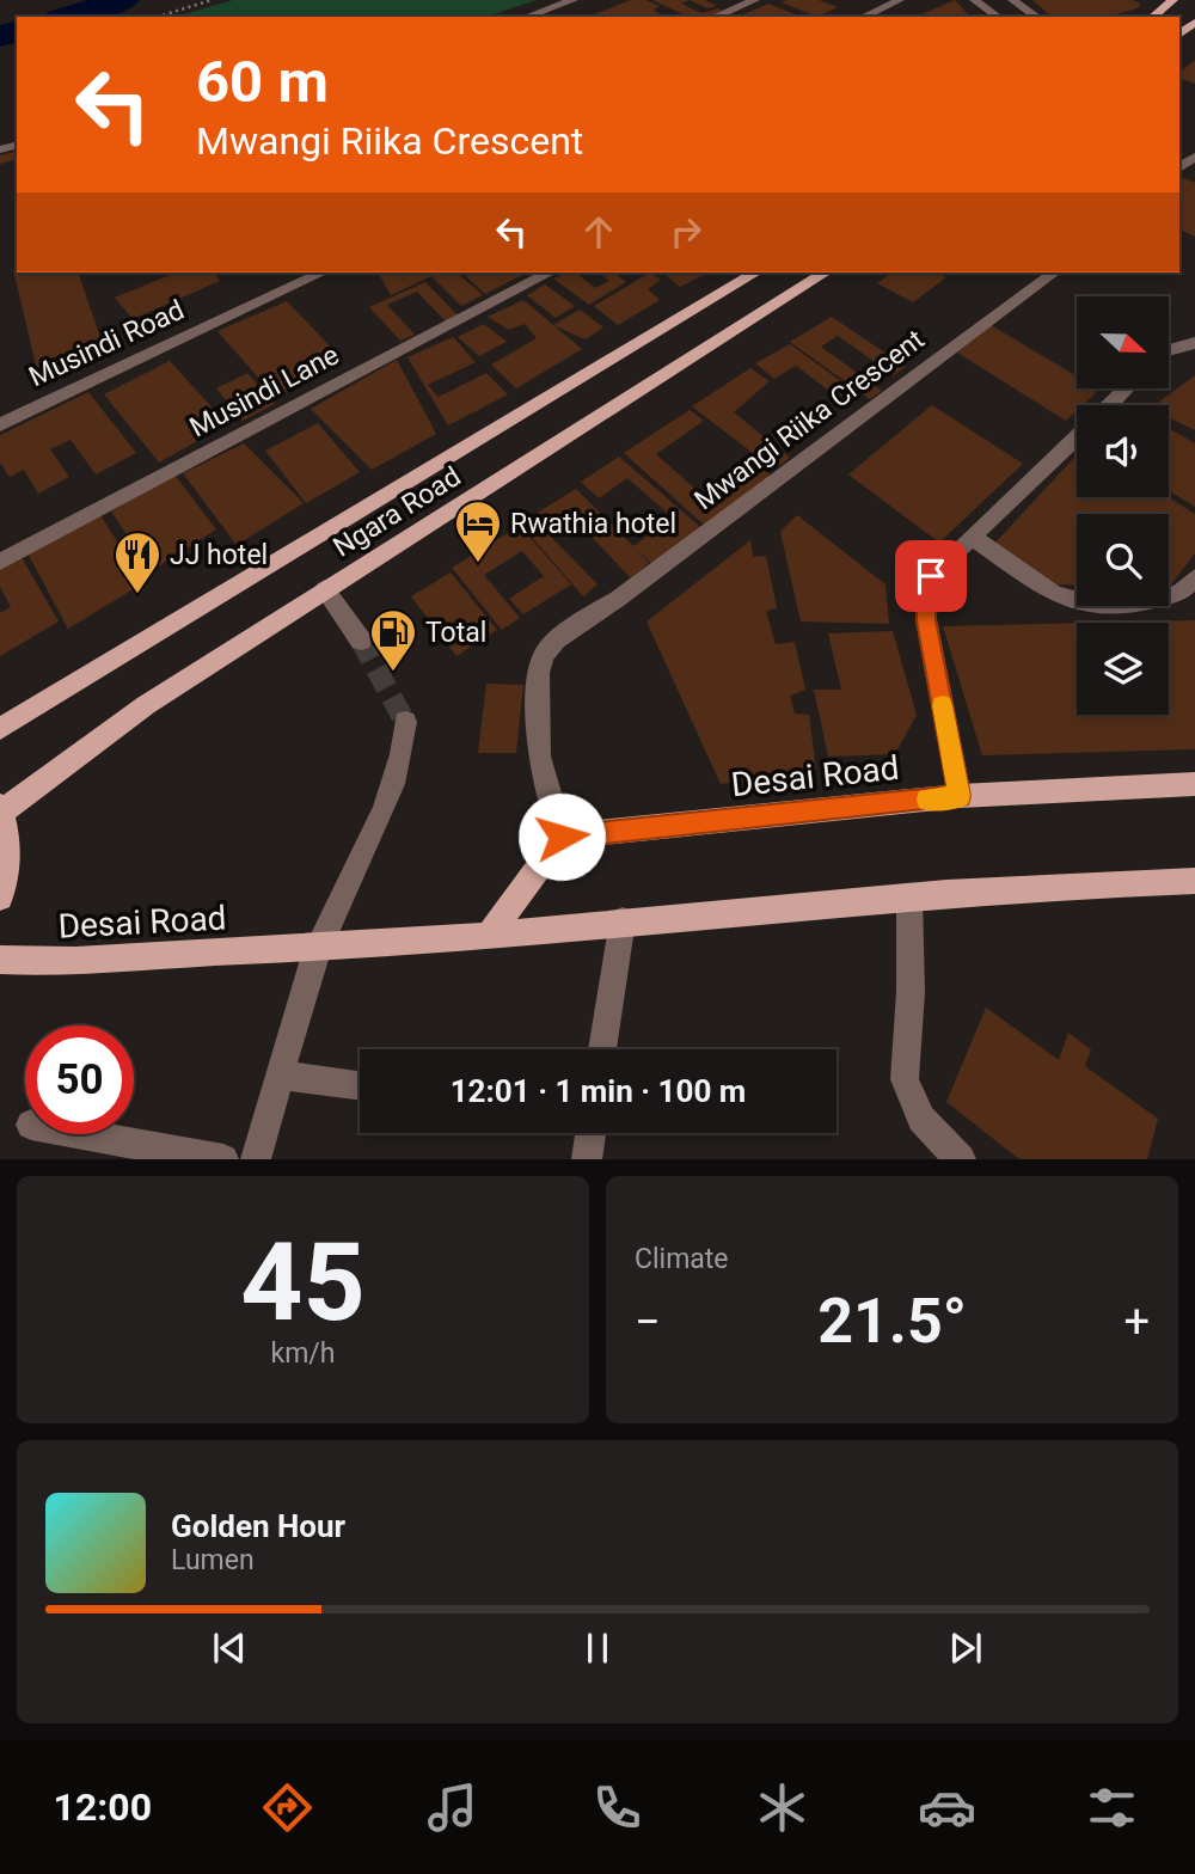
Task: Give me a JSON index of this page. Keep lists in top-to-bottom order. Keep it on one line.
{"streets":{"main road":["Ngara Road","Desai Road"],"street":["Musindi Road","Musindi Lane","Mwangi Riika Crescent"]},"crossings":[["Mwangi Riika Crescent","Desai Road"]],"places":{"hotel":["Rwathia hotel"],"restaurant":["JJ hotel"],"fuel station":["Total"]},"north":"right","page":{"turn":["60 m","Mwangi Riika Crescent"],"limit":"50","trip":"12:01 · 1 min · 100 m","tile":[["45","km/h"],"Climate"],"heat":["−","21.5°","+"],"song":["Golden Hour","Lumen"],"tabs":"12:00"}}
